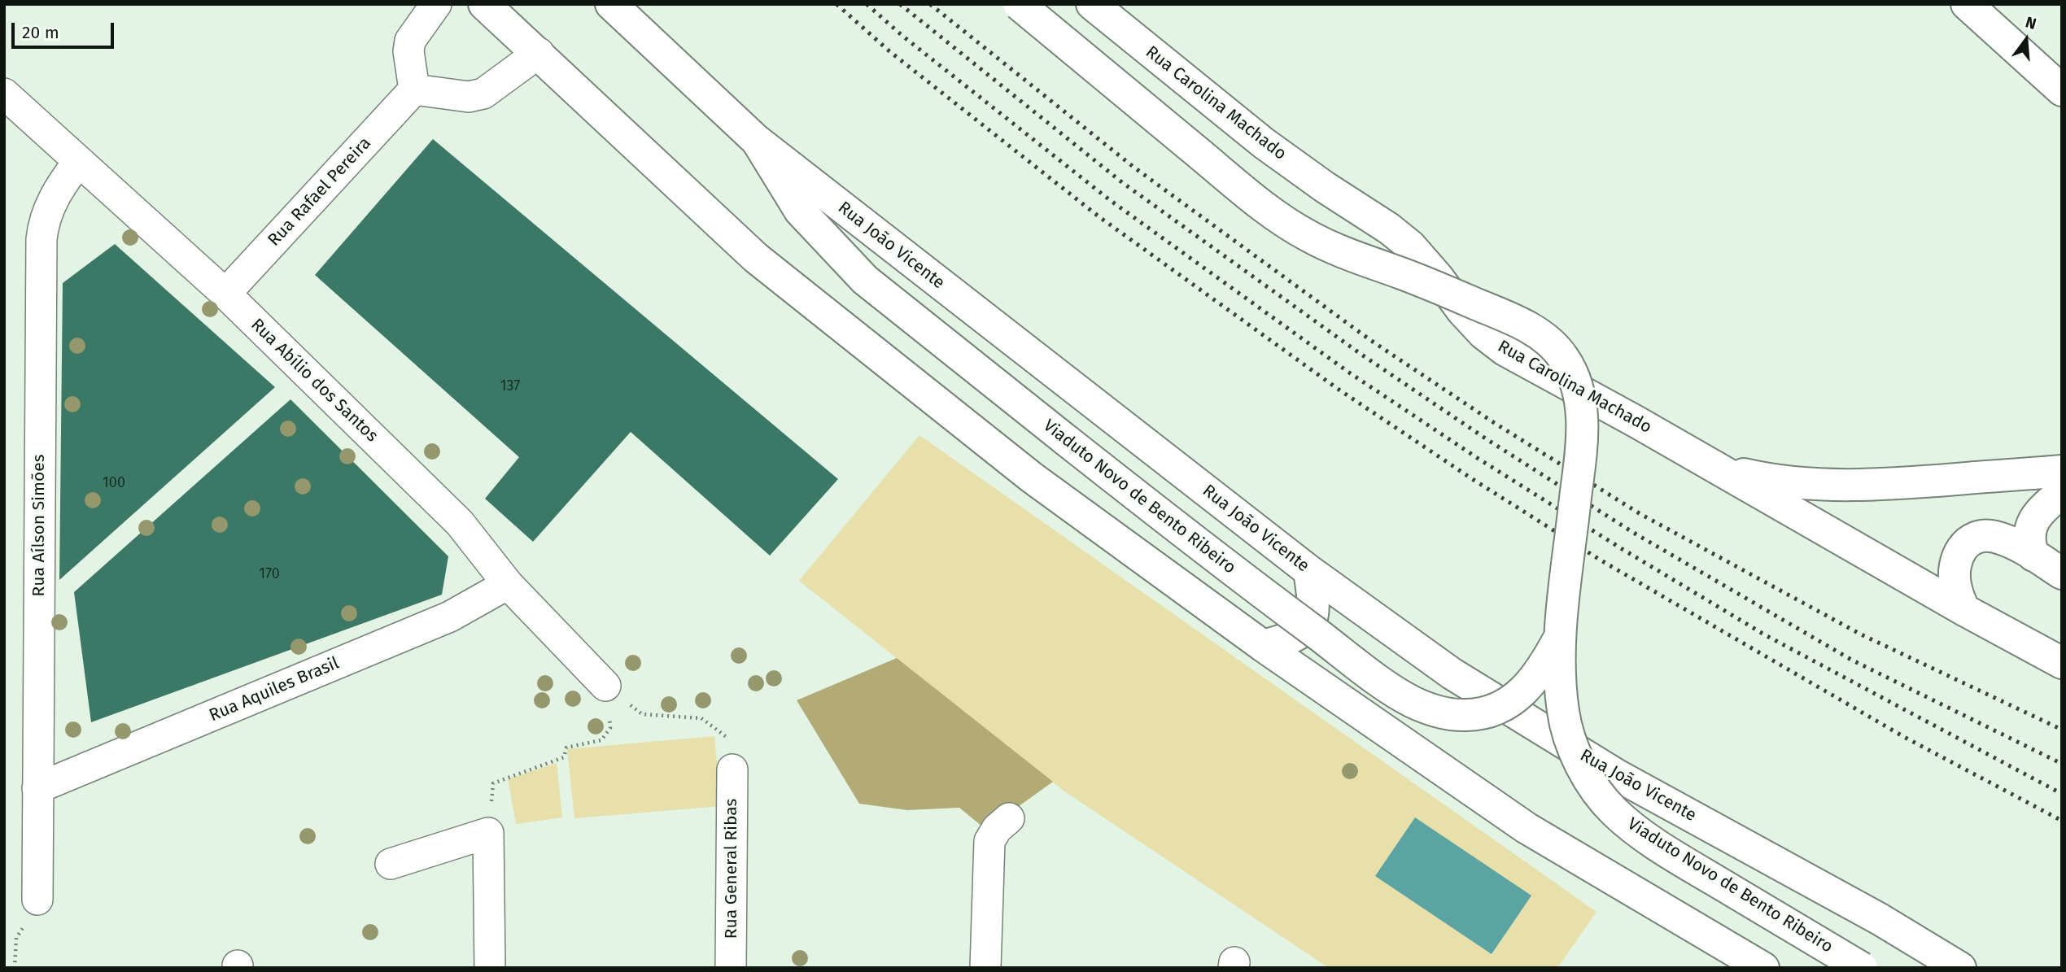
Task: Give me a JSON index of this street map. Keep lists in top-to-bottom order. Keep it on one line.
{"streets":{"main road":["Rua Carolina Machado","Rua João Vicente","Viaduto Novo de Bento Ribeiro"],"street":["Rua Rafael Pereira","Rua Abílio dos Santos","Rua Aílson Simões","Rua Aquiles Brasil","Rua General Ribas"]},"crossings":[["Rua Rafael Pereira","Rua Abílio dos Santos"],["Rua João Vicente","Viaduto Novo de Bento Ribeiro"],["Rua Abílio dos Santos","Rua Aílson Simões"],["Rua Abílio dos Santos","Rua Aquiles Brasil"],["Rua Aílson Simões","Rua Aquiles Brasil"]],"house_numbers":["137","100","170"],"scale_bar":"20 m","north":"top"}
